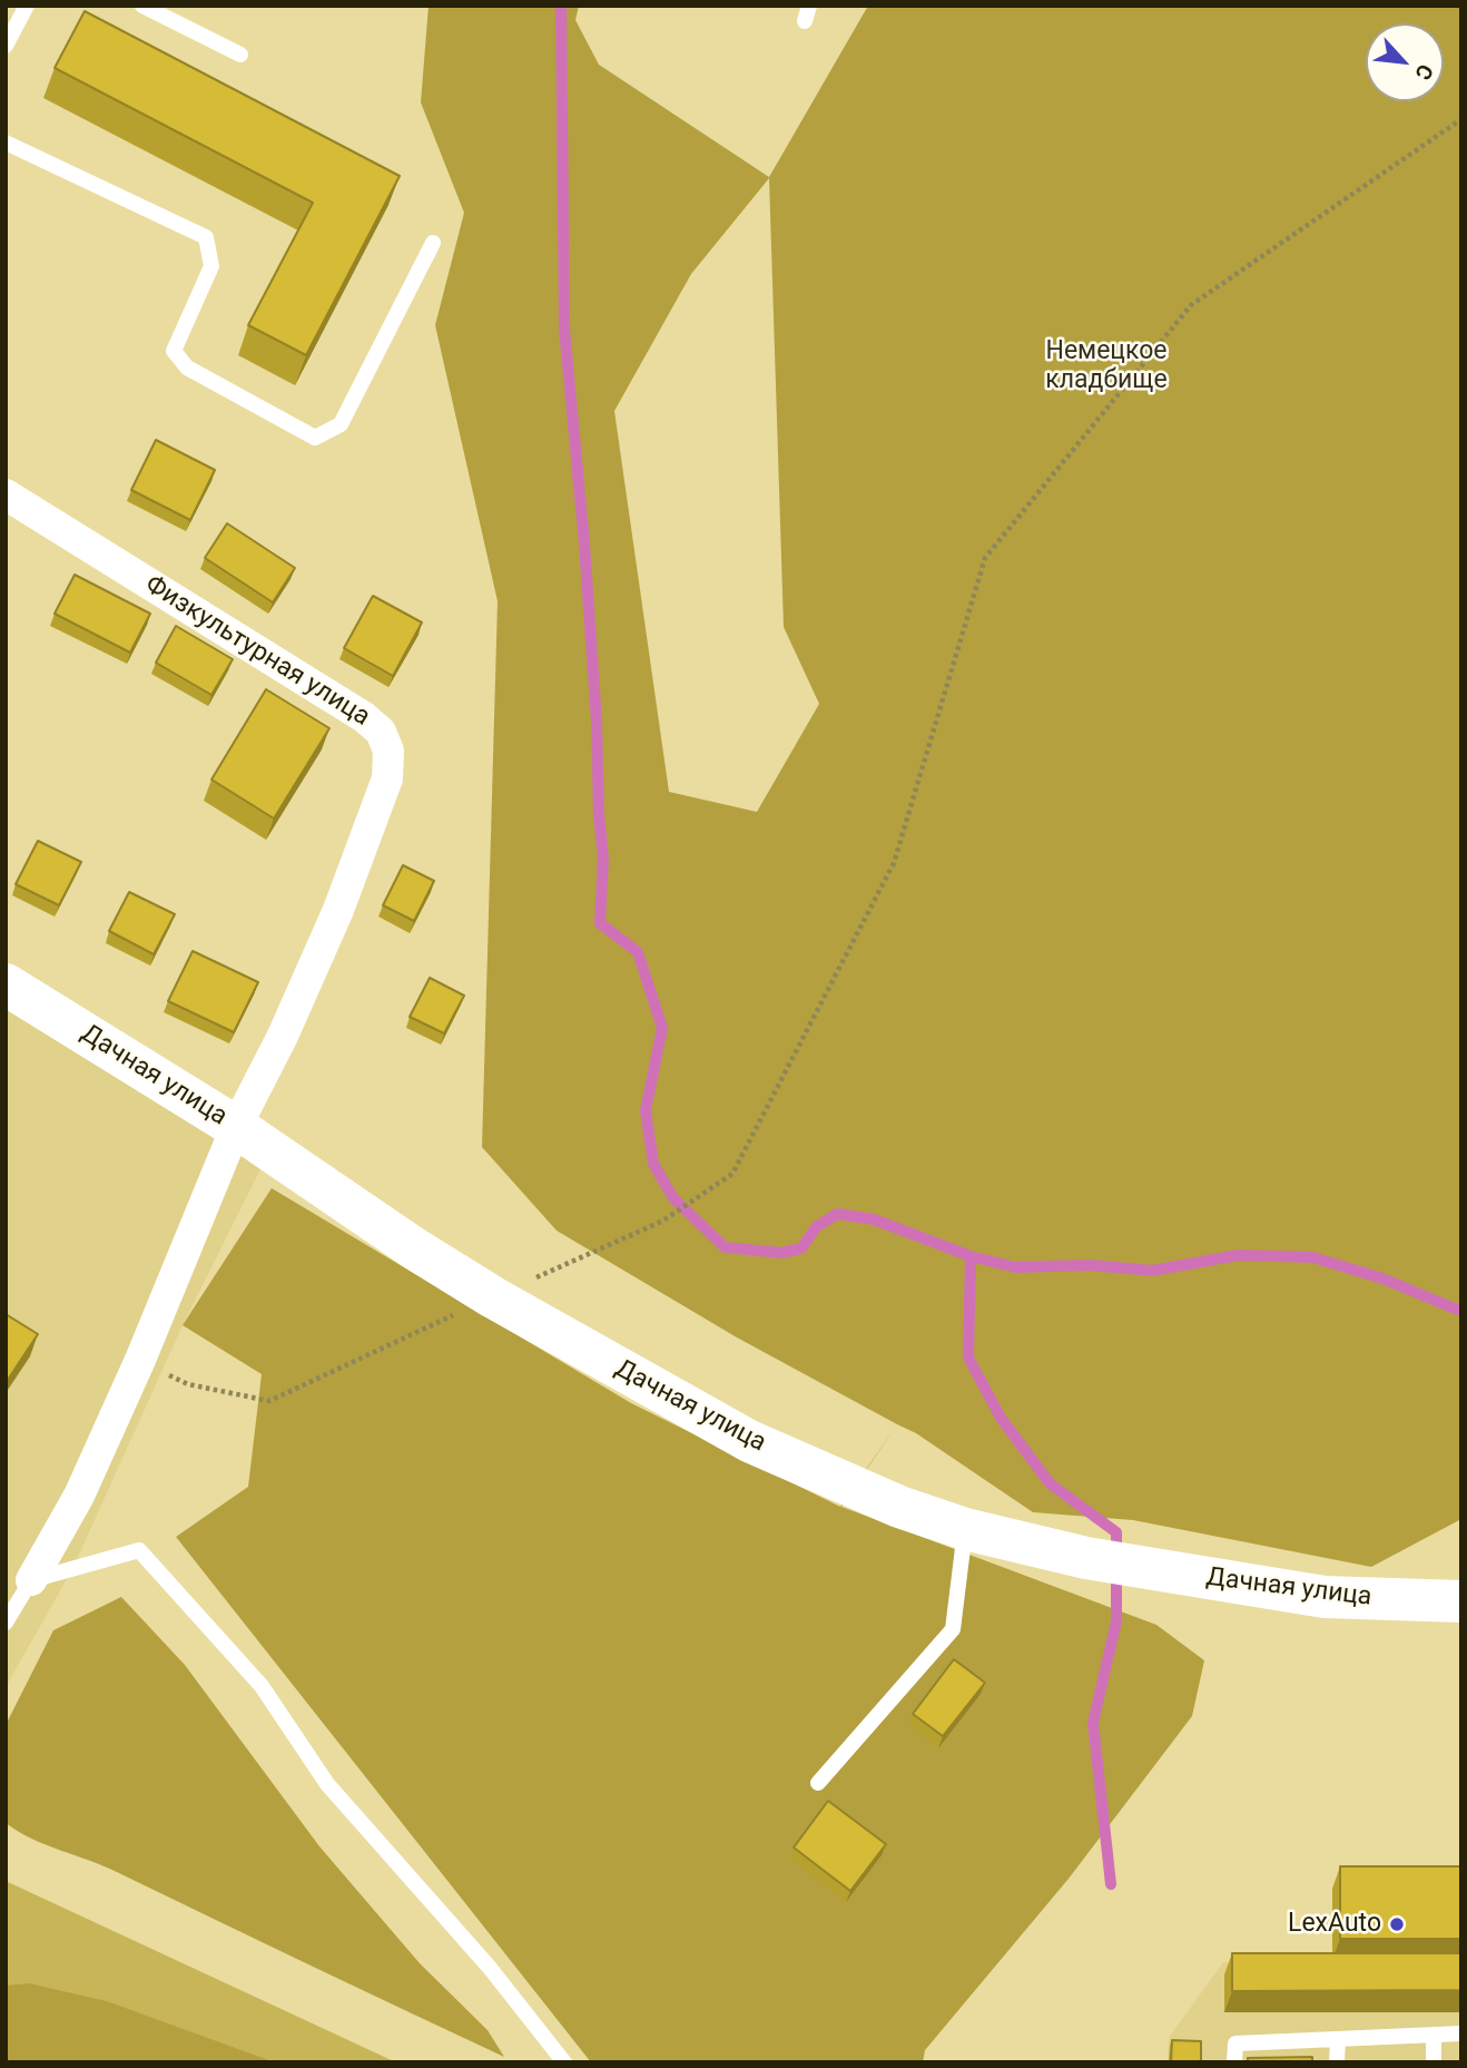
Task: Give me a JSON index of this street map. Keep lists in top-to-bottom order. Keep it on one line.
{"streets":{"street":["Физкультурная улица","Дачная улица"]},"crossings":[["Физкультурная улица","Дачная улица"]],"parks":["Немецкое кладбище"],"places":["LexAuto"],"north":"bottom right"}
